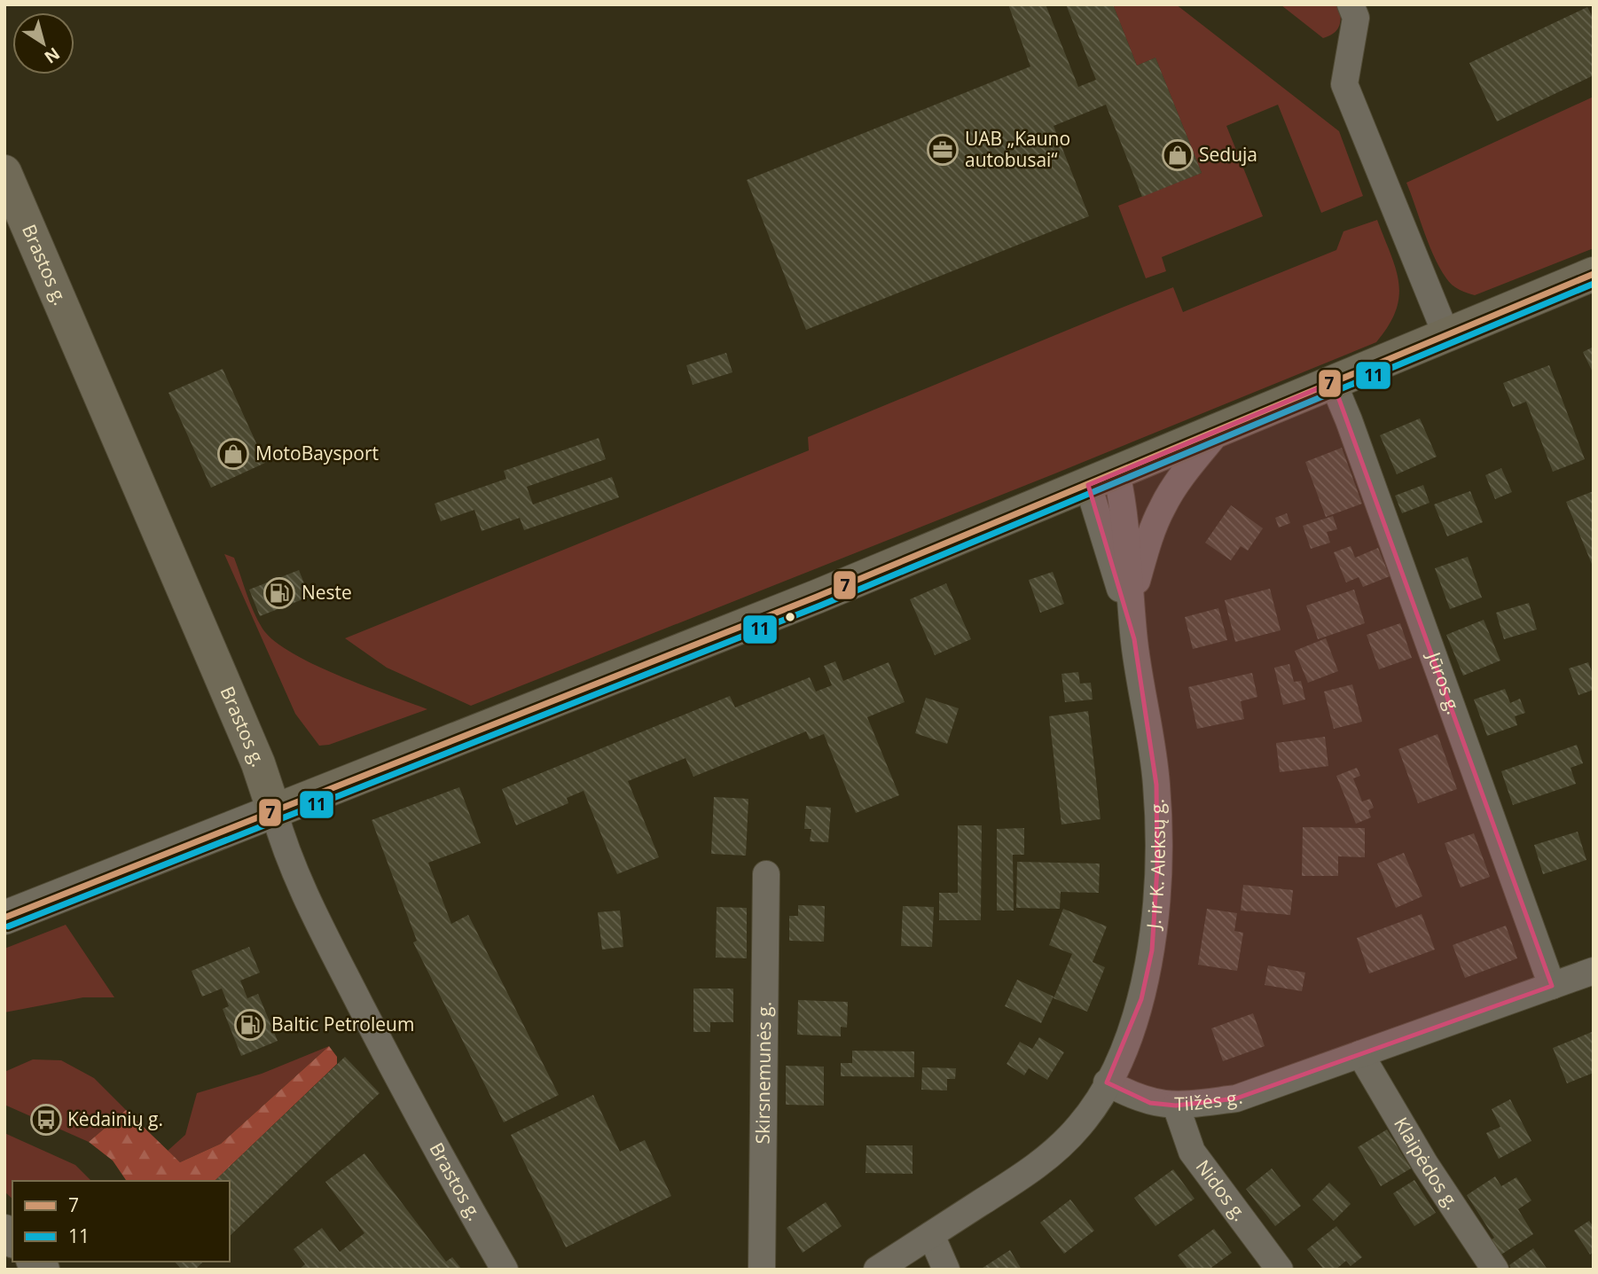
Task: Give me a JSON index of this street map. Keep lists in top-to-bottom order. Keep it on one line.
{"streets":{"main road":["Brastos g."],"street":["Jūros g.","J. ir K. Aleksų g.","Skirsnemunės g.","Tilžės g.","Klaipėdos g.","Nidos g."]},"crossings":[["Jūros g.","Tilžės g."],["J. ir K. Aleksų g.","Tilžės g."],["Tilžės g.","Klaipėdos g."],["Tilžės g.","Nidos g."]],"places":{"office":["UAB „Kauno autobusai“"],"shop":["Seduja","MotoBaysport"],"fuel station":["Neste","Baltic Petroleum"],"bus stop":["Kėdainių g."]},"lines":["transit line 7","transit line 11"],"legend":["7","11"],"north":"bottom right"}
